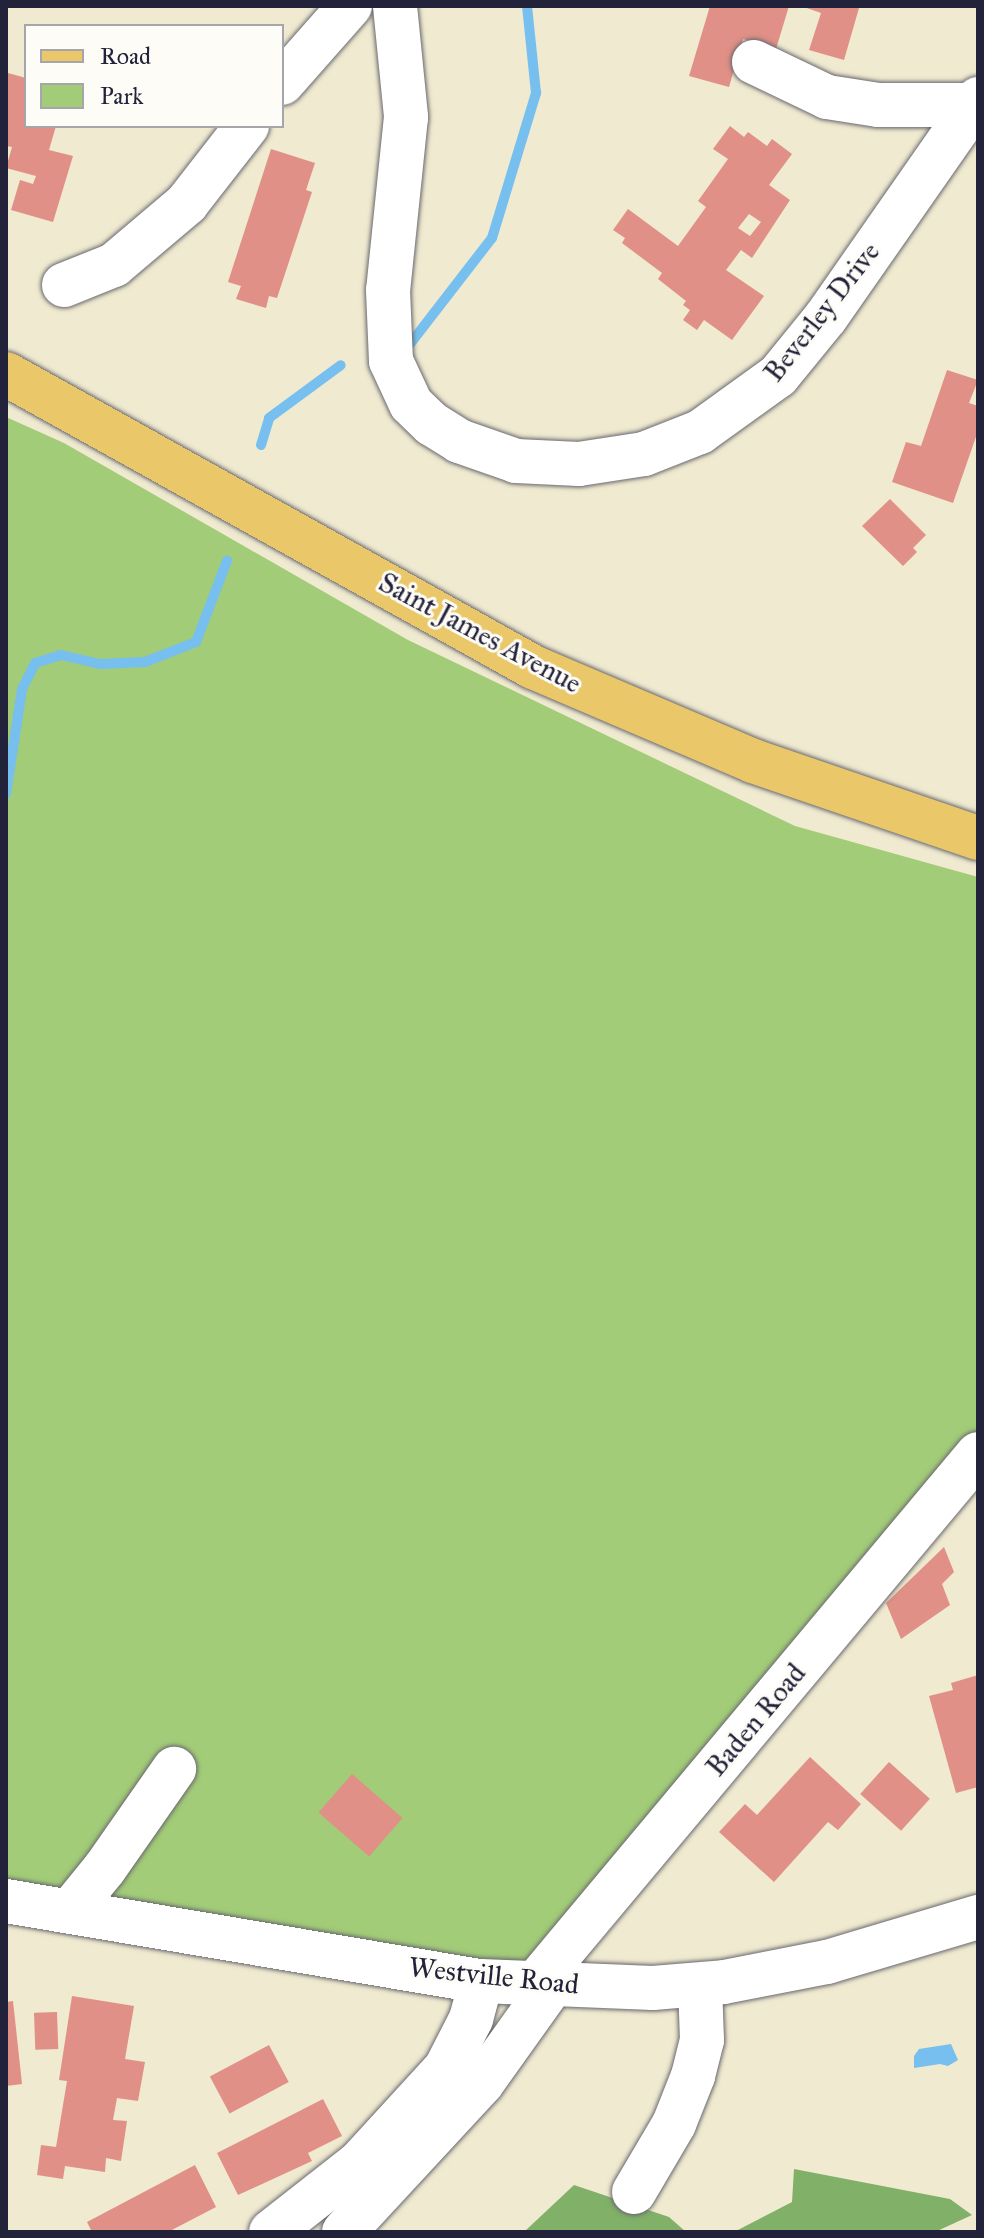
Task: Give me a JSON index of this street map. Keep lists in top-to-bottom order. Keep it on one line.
{"streets":{"main road":["Saint James Avenue"],"street":["Beverley Drive","Baden Road","Westville Road"]},"crossings":[["Baden Road","Westville Road"]],"legend":["Road","Park"]}
